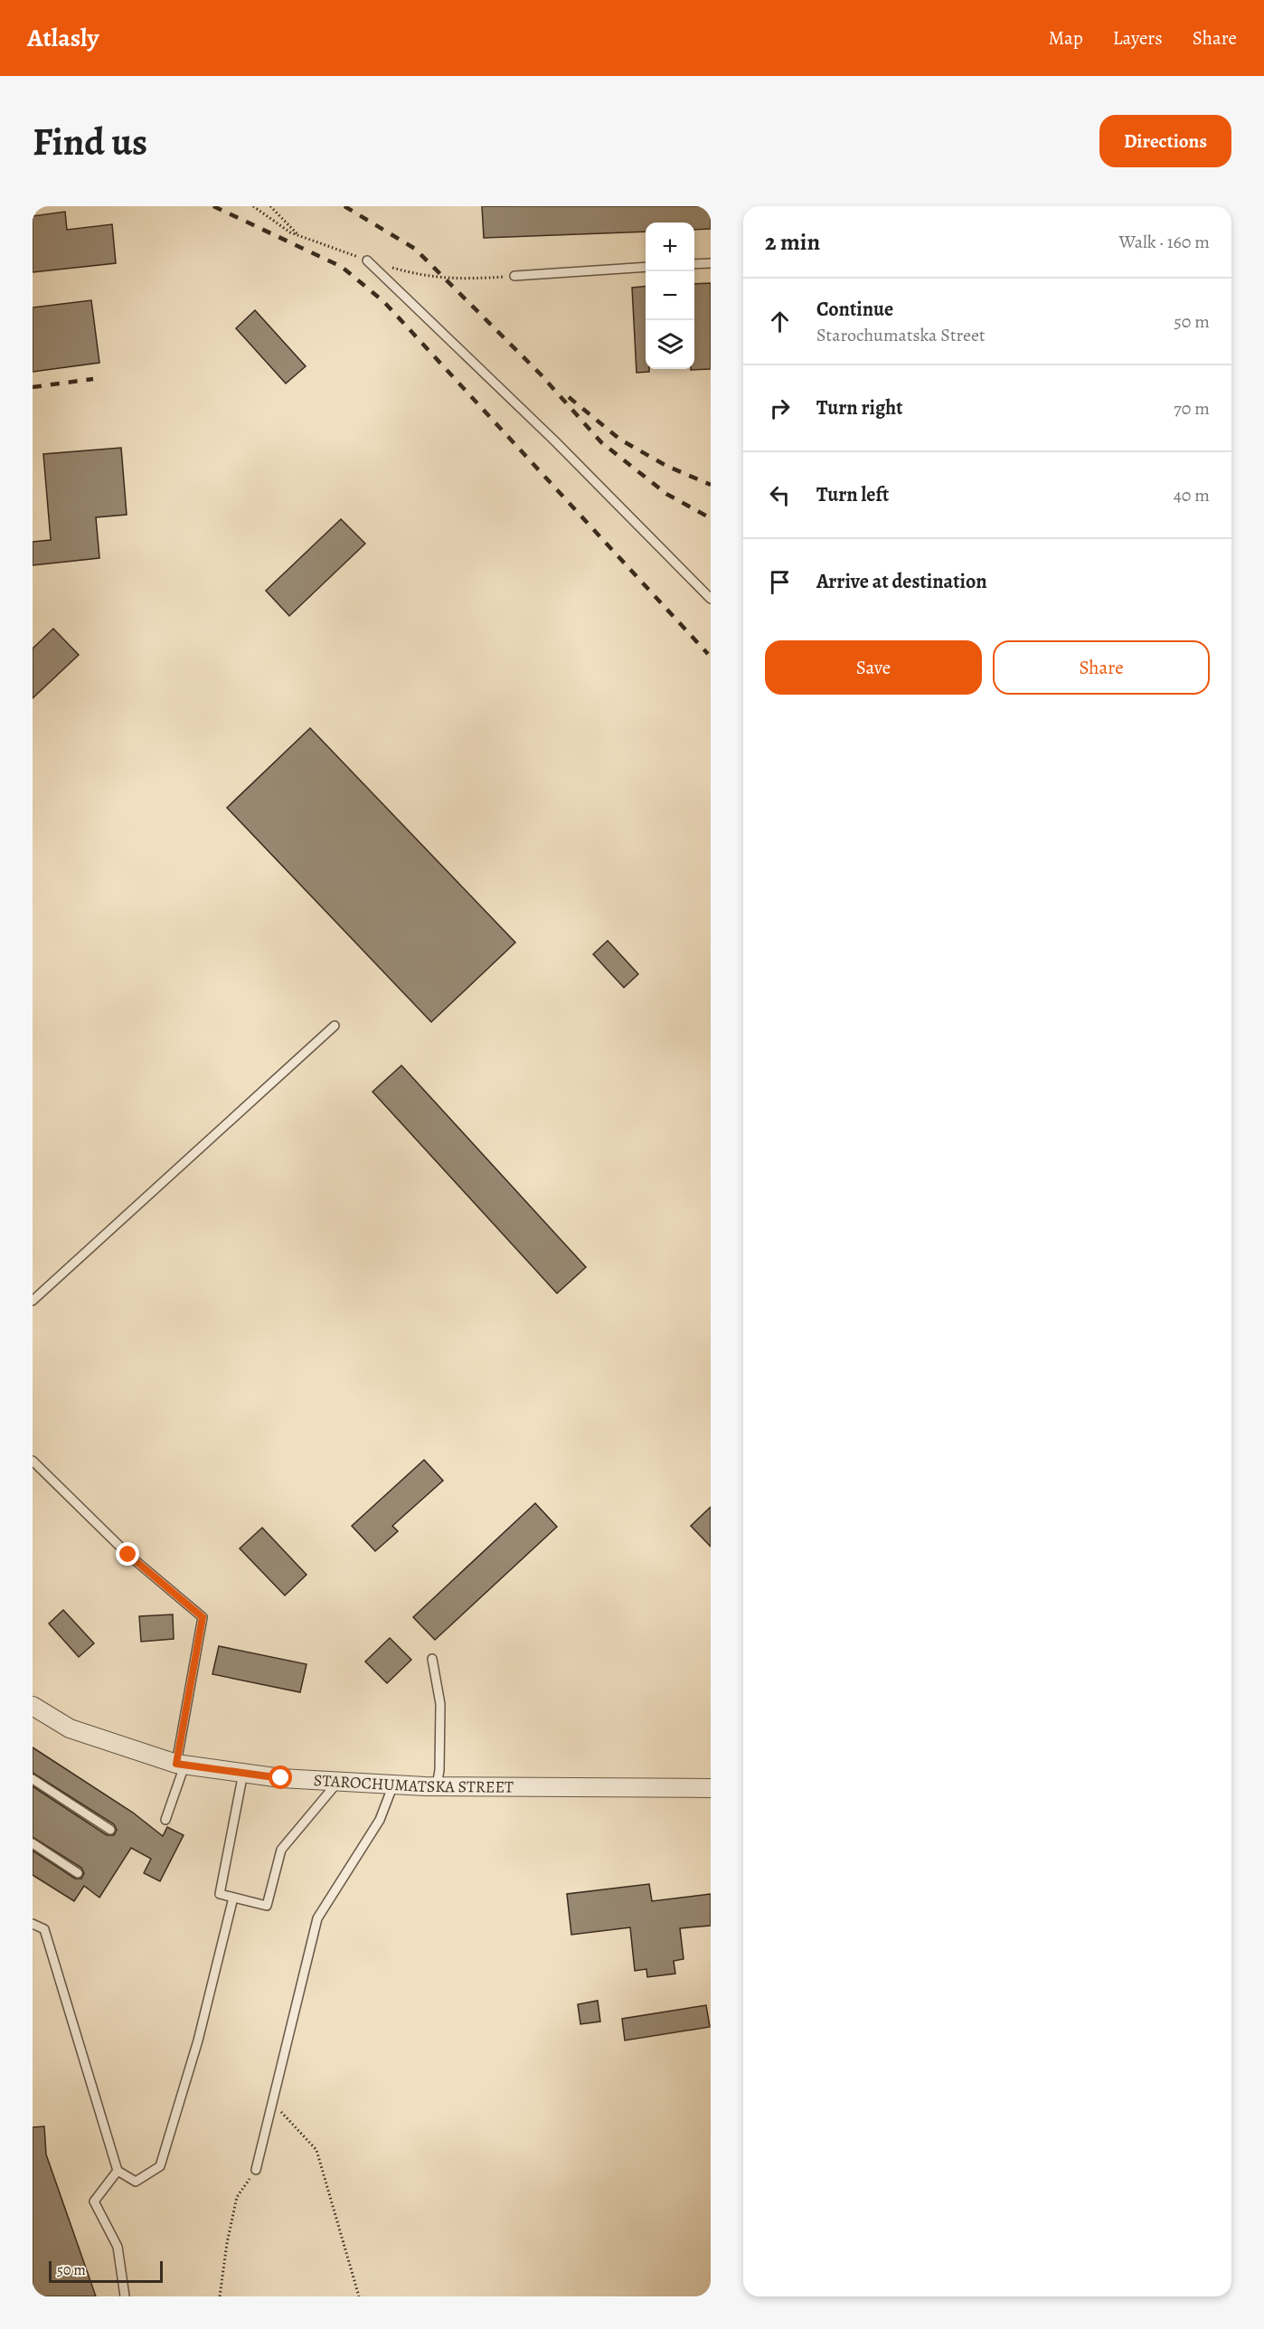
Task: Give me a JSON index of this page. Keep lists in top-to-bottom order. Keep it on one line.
{"streets":{"street":["STAROCHUMATSKA STREET"]},"scale_bar":"50 m","page":{"header":"Atlasly","nav":["Map","Layers","Share"],"buttons":["Directions",["Save","Share"]],"title":"Find us","heading":["2 min","Walk · 160 m"],"map_buttons":["+","−"],"list":[["Continue","Starochumatska Street","50 m"],["Turn right","70 m"],["Turn left","40 m"],"Arrive at destination"],"scale":"50 m"}}
